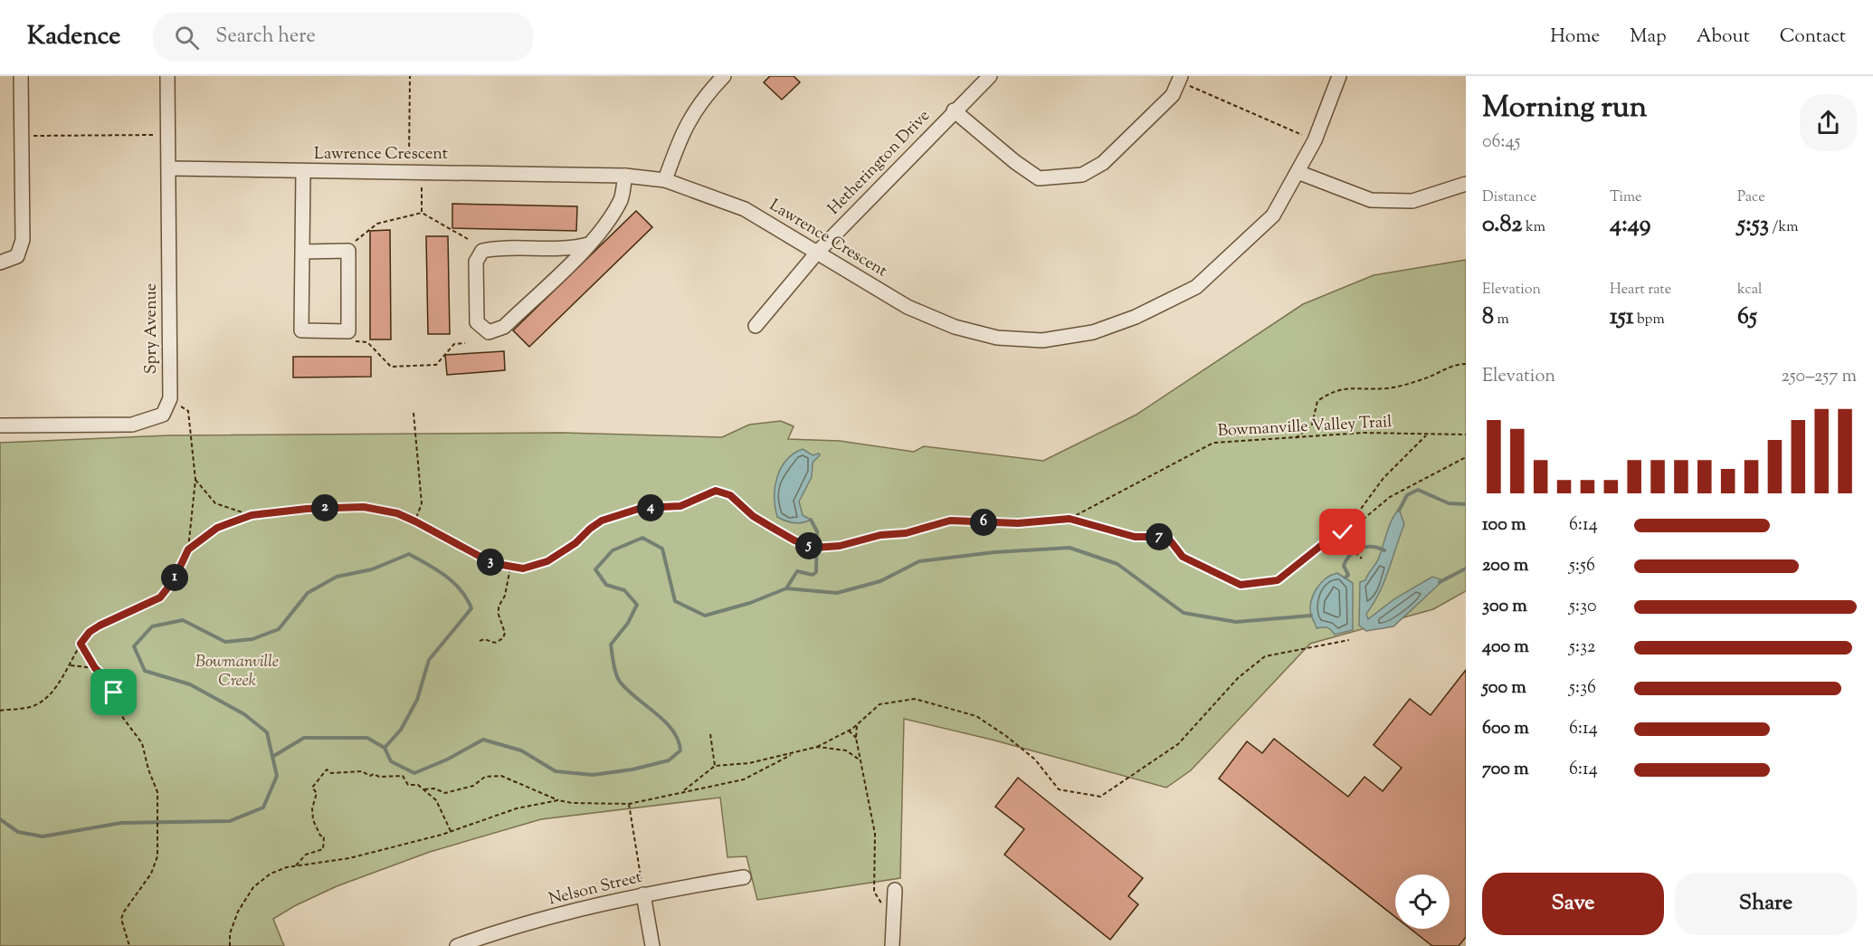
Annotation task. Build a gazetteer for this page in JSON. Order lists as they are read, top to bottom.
{
  "streets": {
    "street": [
      "Lawrence Crescent",
      "Hetherington Drive",
      "Spry Avenue",
      "Nelson Street"
    ],
    "path": ["Bowmanville Valley Trail"]
  },
  "crossings": [
    ["Lawrence Crescent", "Hetherington Drive"],
    ["Lawrence Crescent", "Spry Avenue"]
  ],
  "parks": ["Bowmanville Creek"],
  "page": {
    "header": "Kadence",
    "search": "Search here",
    "nav": [
      "Home",
      "Map",
      "About",
      "Contact"
    ],
    "heading": ["Morning run", "06:45"],
    "stats": [
      ["Distance", "0.82 km"],
      ["Time", "4:49"],
      ["Pace", "5:53 /km"],
      ["Elevation", "8 m"],
      ["Heart rate", "151 bpm"],
      ["kcal", "65"]
    ],
    "chart": ["Elevation", "250–257 m"],
    "pins": [
      "2",
      "4",
      "6",
      "7",
      "5",
      "3",
      "1"
    ],
    "list": [
      {
        "name": "100 m",
        "note": "6:14"
      },
      {
        "name": "200 m",
        "note": "5:56"
      },
      {
        "name": "300 m",
        "note": "5:30"
      },
      {
        "name": "400 m",
        "note": "5:32"
      },
      {
        "name": "500 m",
        "note": "5:36"
      },
      {
        "name": "600 m",
        "note": "6:14"
      },
      {
        "name": "700 m",
        "note": "6:14"
      }
    ],
    "buttons": ["Save", "Share"]
  }
}
